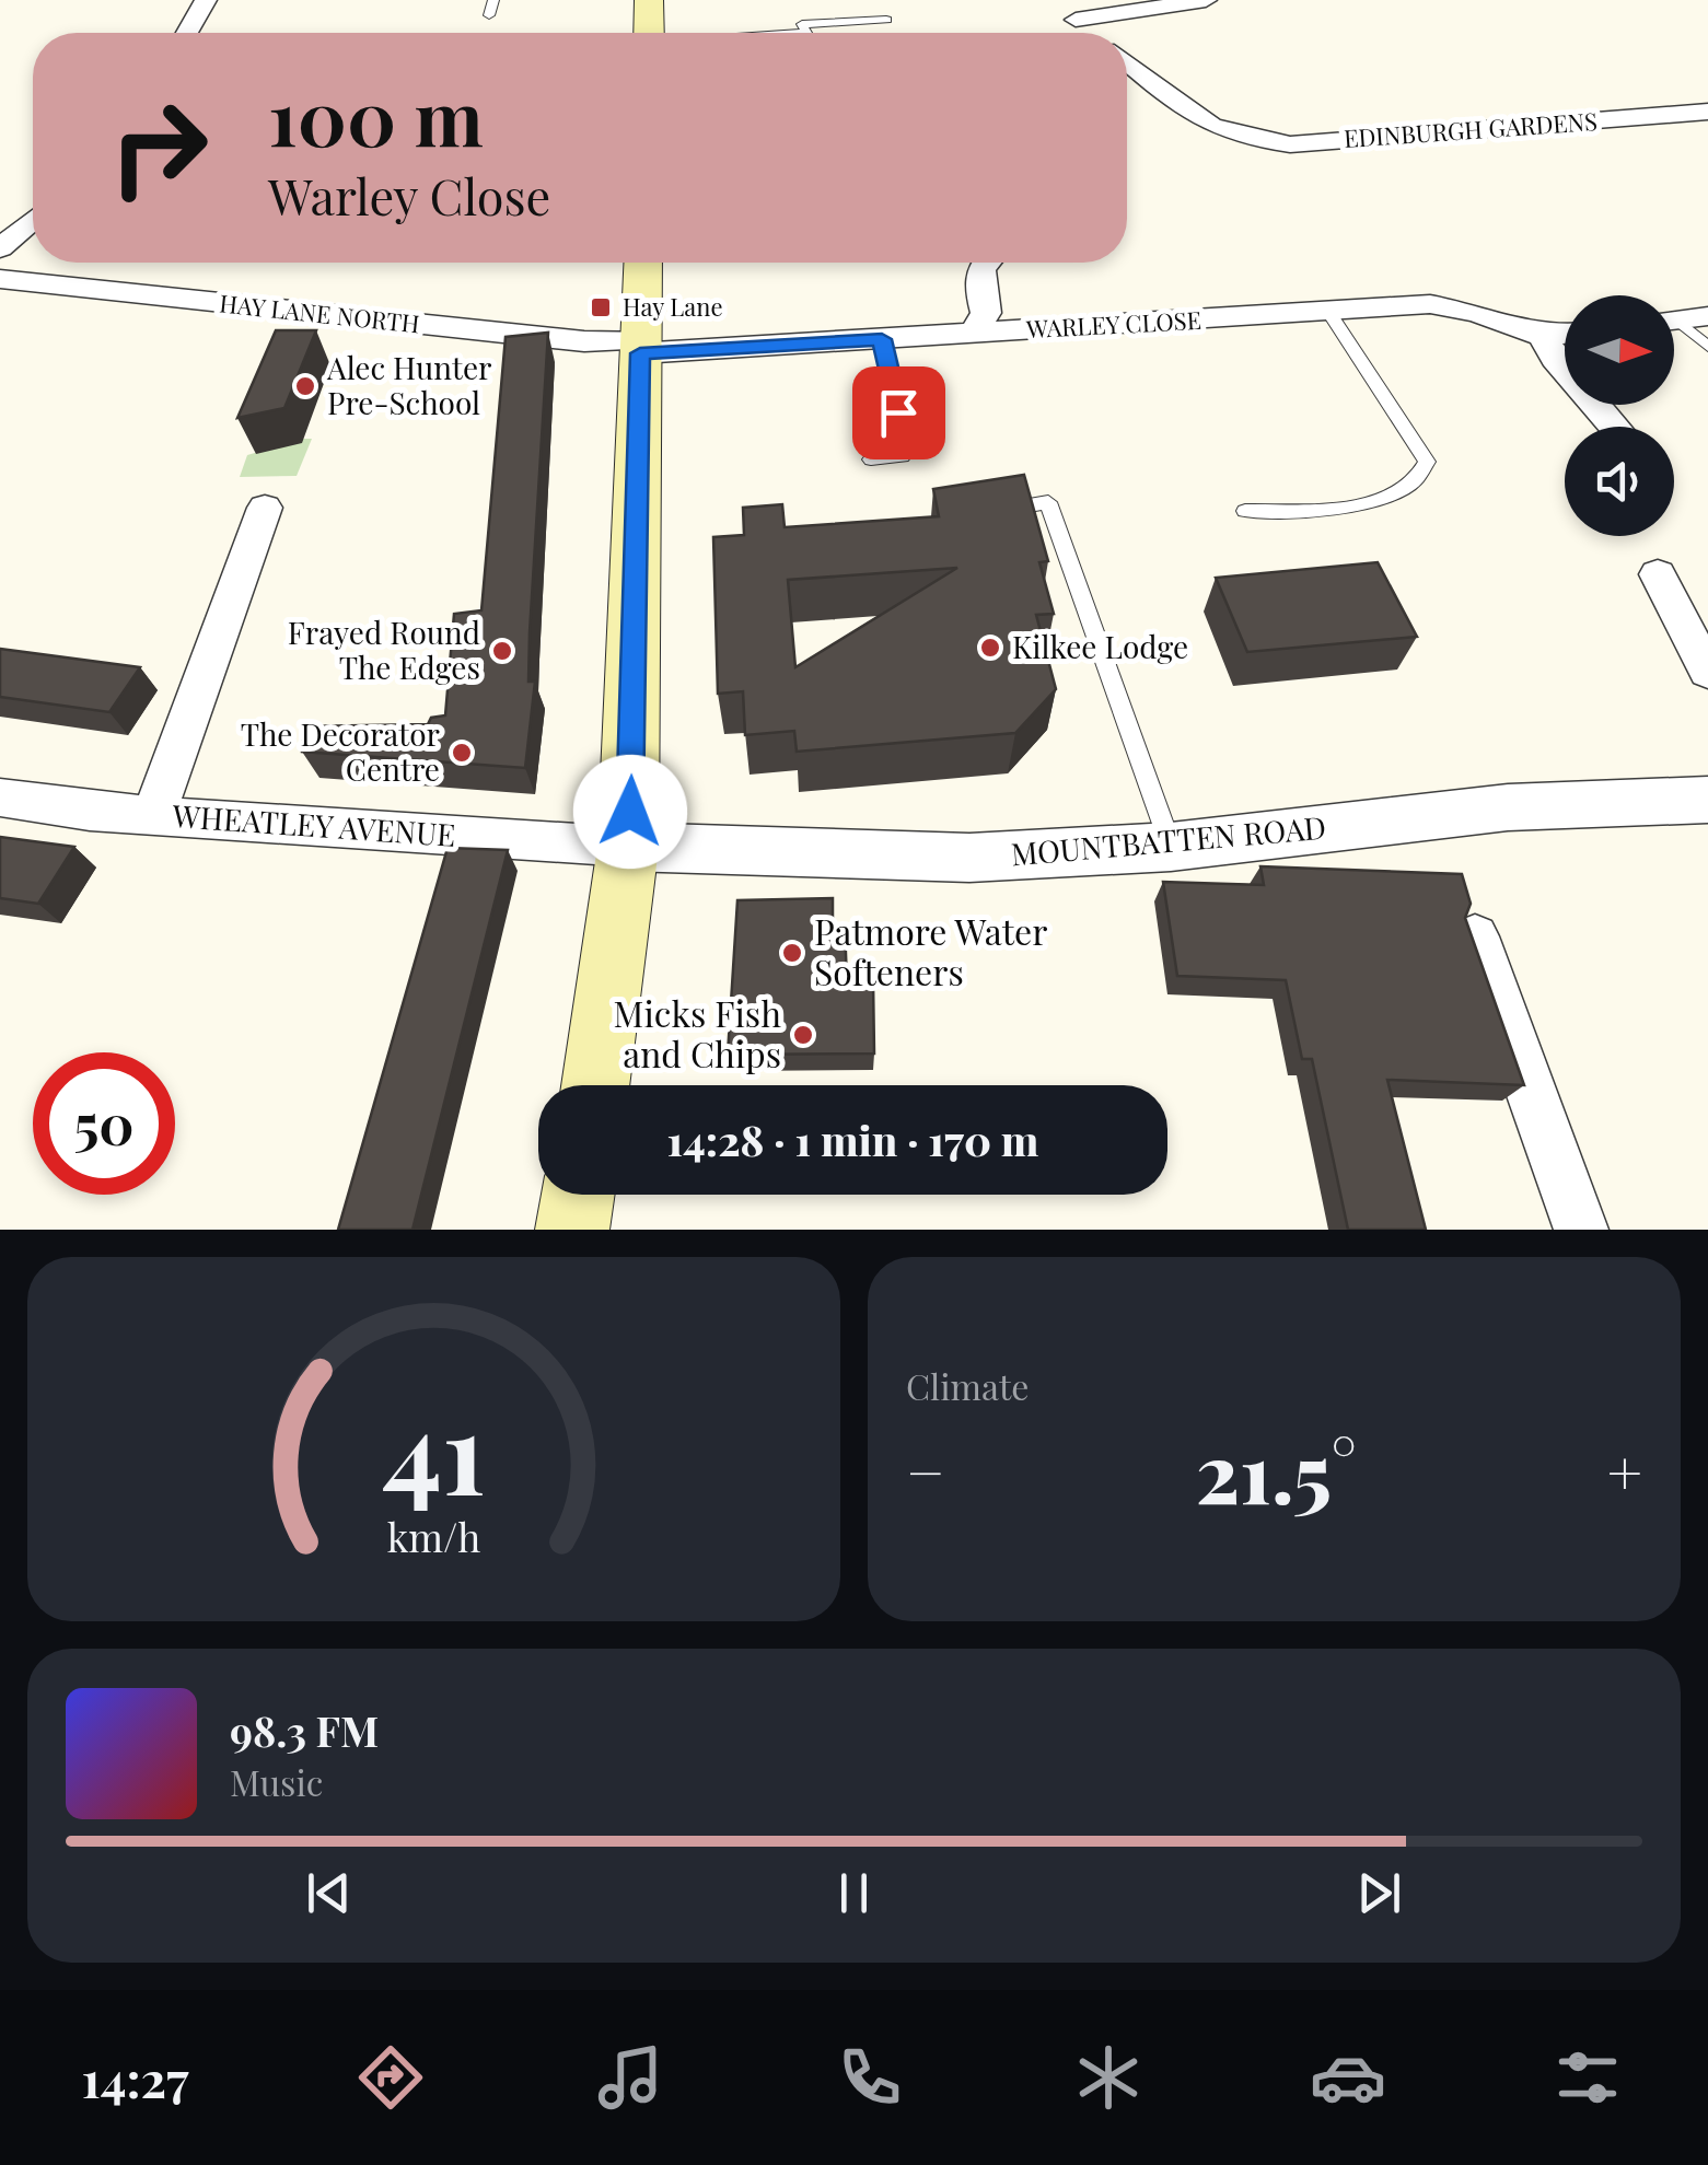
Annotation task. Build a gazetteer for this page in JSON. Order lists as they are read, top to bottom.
{
  "streets": {
    "street": [
      "EDINBURGH GARDENS",
      "HAY LANE NORTH",
      "WARLEY CLOSE",
      "WHEATLEY AVENUE",
      "MOUNTBATTEN ROAD"
    ]
  },
  "crossings": [
    ["HAY LANE NORTH", "WARLEY CLOSE"],
    ["WHEATLEY AVENUE", "MOUNTBATTEN ROAD"]
  ],
  "places": {
    "transit": ["Hay Lane"],
    "other": [
      "Alec Hunter Pre-School",
      "Kilkee Lodge",
      "Frayed Round The Edges",
      "The Decorator Centre",
      "Patmore Water Softeners",
      "Micks Fish and Chips"
    ]
  },
  "north": "right",
  "page": {
    "turn": ["100 m", "Warley Close"],
    "limit": "50",
    "trip": "14:28 · 1 min · 170 m",
    "tile": "Climate",
    "heat": ["−", "21.5°", "+"],
    "song": ["98.3 FM", "Music"],
    "tabs": "14:27",
    "gauge": ["41", "km/h"]
  }
}
